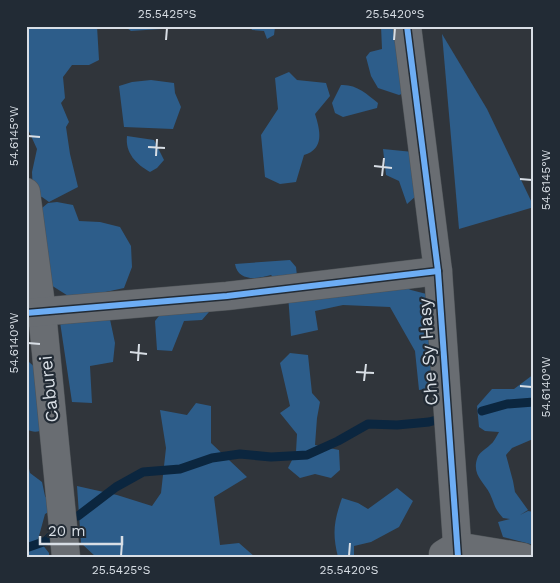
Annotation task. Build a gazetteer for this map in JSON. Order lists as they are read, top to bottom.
{
  "streets": {
    "street": ["Che Sy Hasy", "Caburei"]
  },
  "scale_bar": "20 m",
  "coordinates": [
    "25.5425°S",
    "25.5420°S",
    "54.6145°W",
    "54.6140°W"
  ]
}
